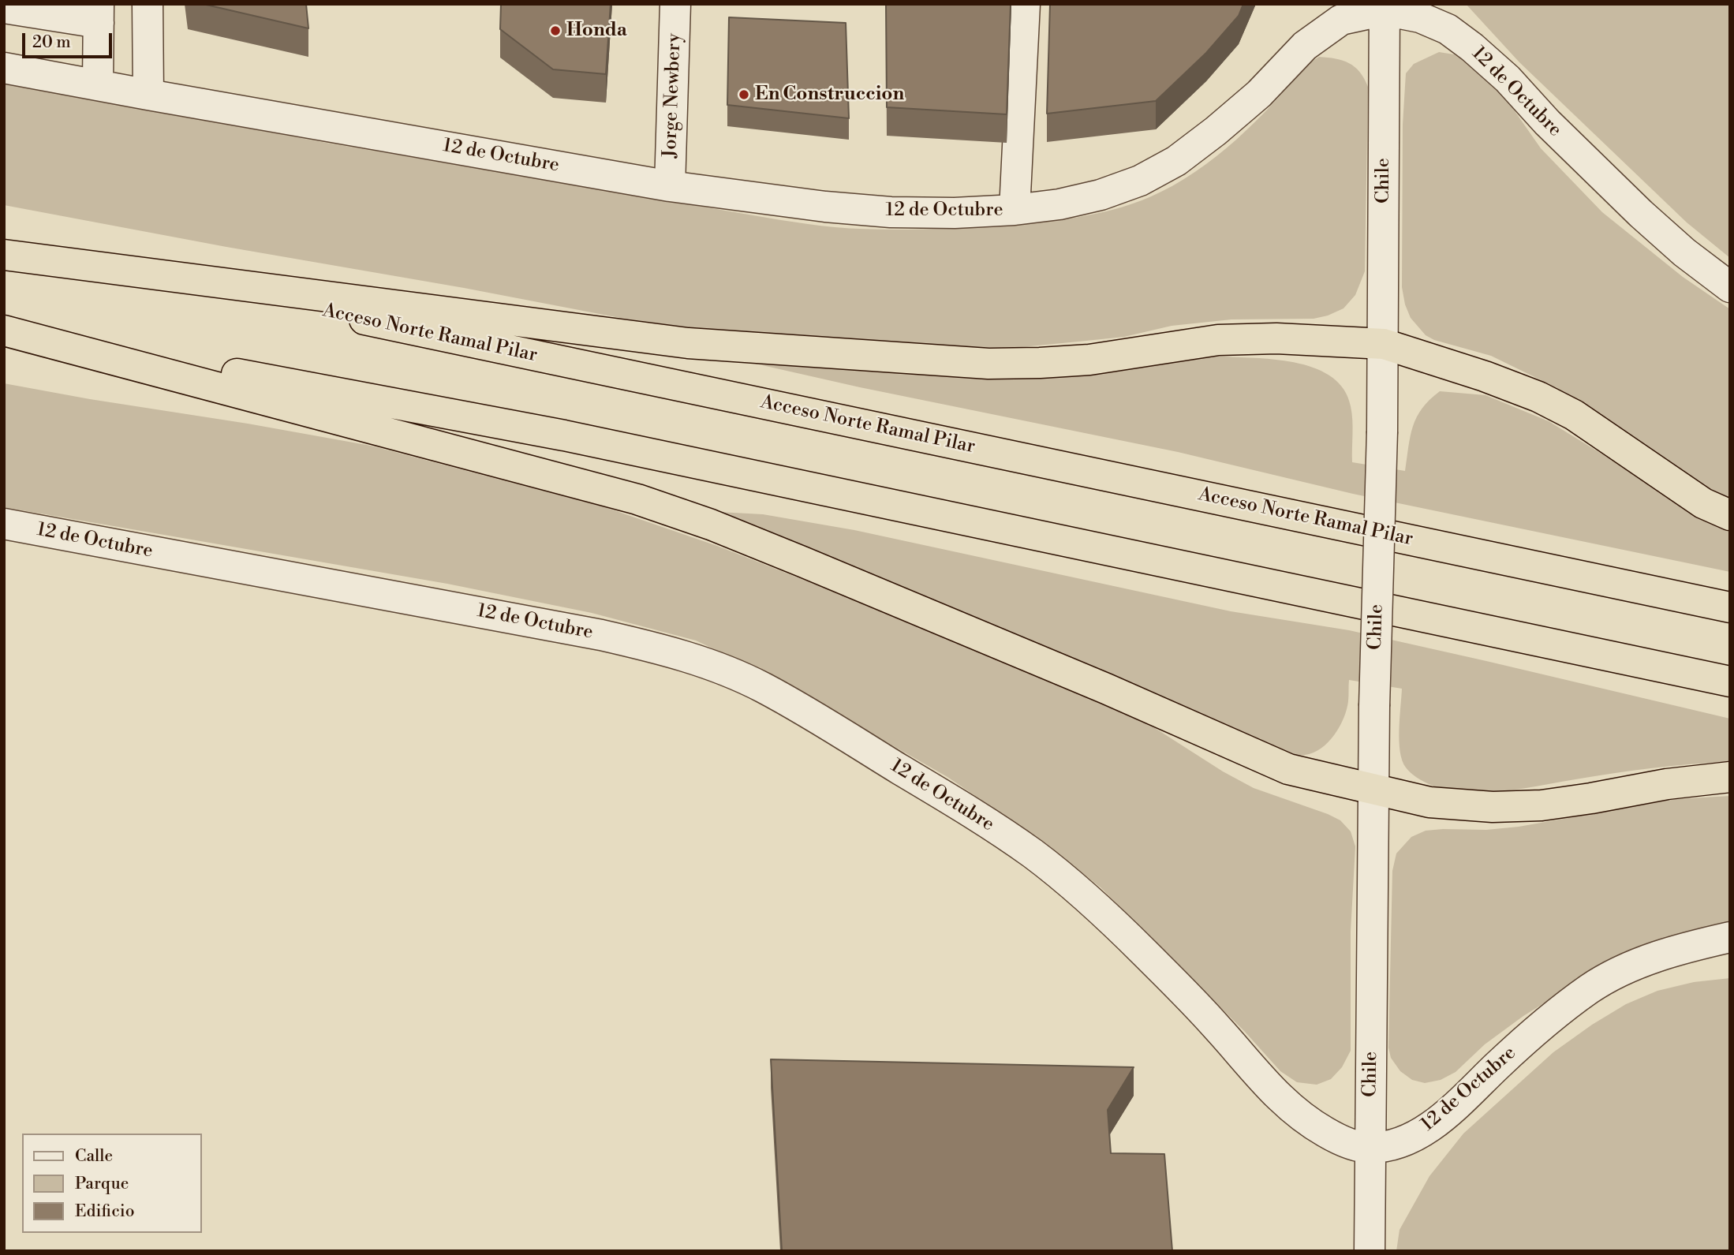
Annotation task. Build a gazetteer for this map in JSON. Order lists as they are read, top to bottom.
{
  "streets": {
    "highway": ["Acceso Norte Ramal Pilar"],
    "street": ["12 de Octubre", "Jorge Newbery", "Chile"]
  },
  "crossings": [
    ["12 de Octubre", "Jorge Newbery"],
    ["12 de Octubre", "Chile"]
  ],
  "places": ["Honda", "En Construccion"],
  "legend": ["Calle", "Parque", "Edificio"],
  "scale_bar": "20 m"
}
